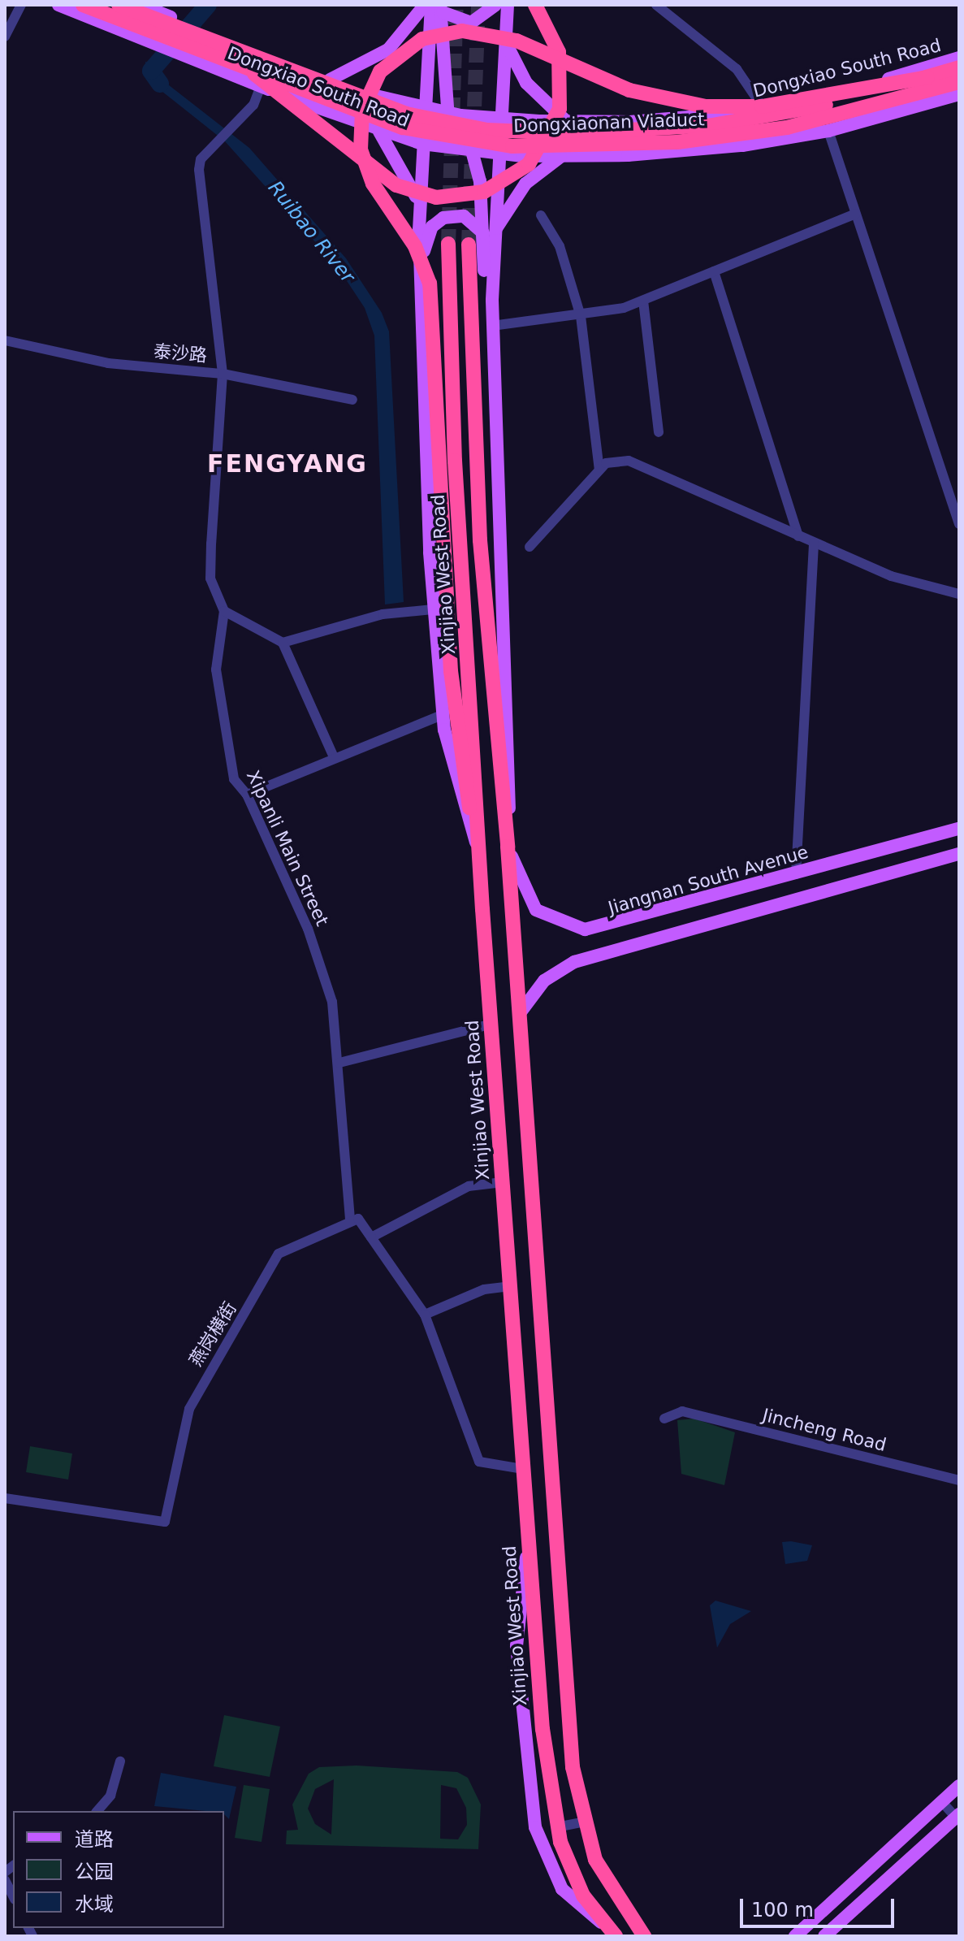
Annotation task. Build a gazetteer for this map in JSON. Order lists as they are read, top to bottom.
{
  "streets": {
    "highway": ["Dongxiaonan Viaduct", "Xinjiao West Road"],
    "main road": ["Dongxiao South Road", "Jiangnan South Avenue"],
    "street": [
      "泰沙路",
      "Xipanli Main Street",
      "燕岗横街",
      "Jincheng Road"
    ]
  },
  "crossings": [
    ["Dongxiao South Road", "Dongxiaonan Viaduct"],
    ["Xipanli Main Street", "燕岗横街"]
  ],
  "districts": ["FENGYANG"],
  "water": ["Ruibao River"],
  "legend": ["道路", "公园", "水域"],
  "scale_bar": "100 m"
}
